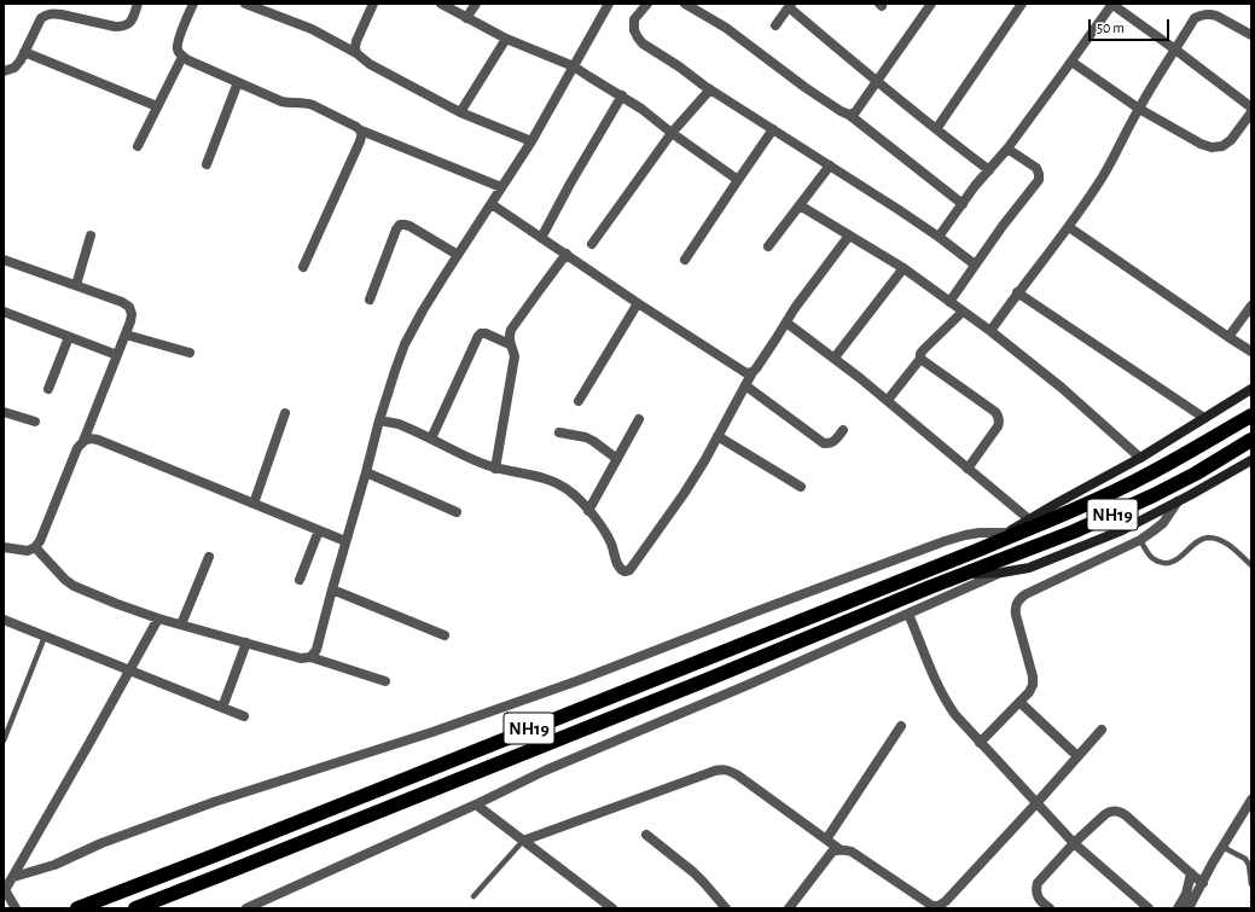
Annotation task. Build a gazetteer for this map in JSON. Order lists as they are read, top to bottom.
{
  "streets": {
    "highway": ["NH19"]
  },
  "scale_bar": "50 m"
}
